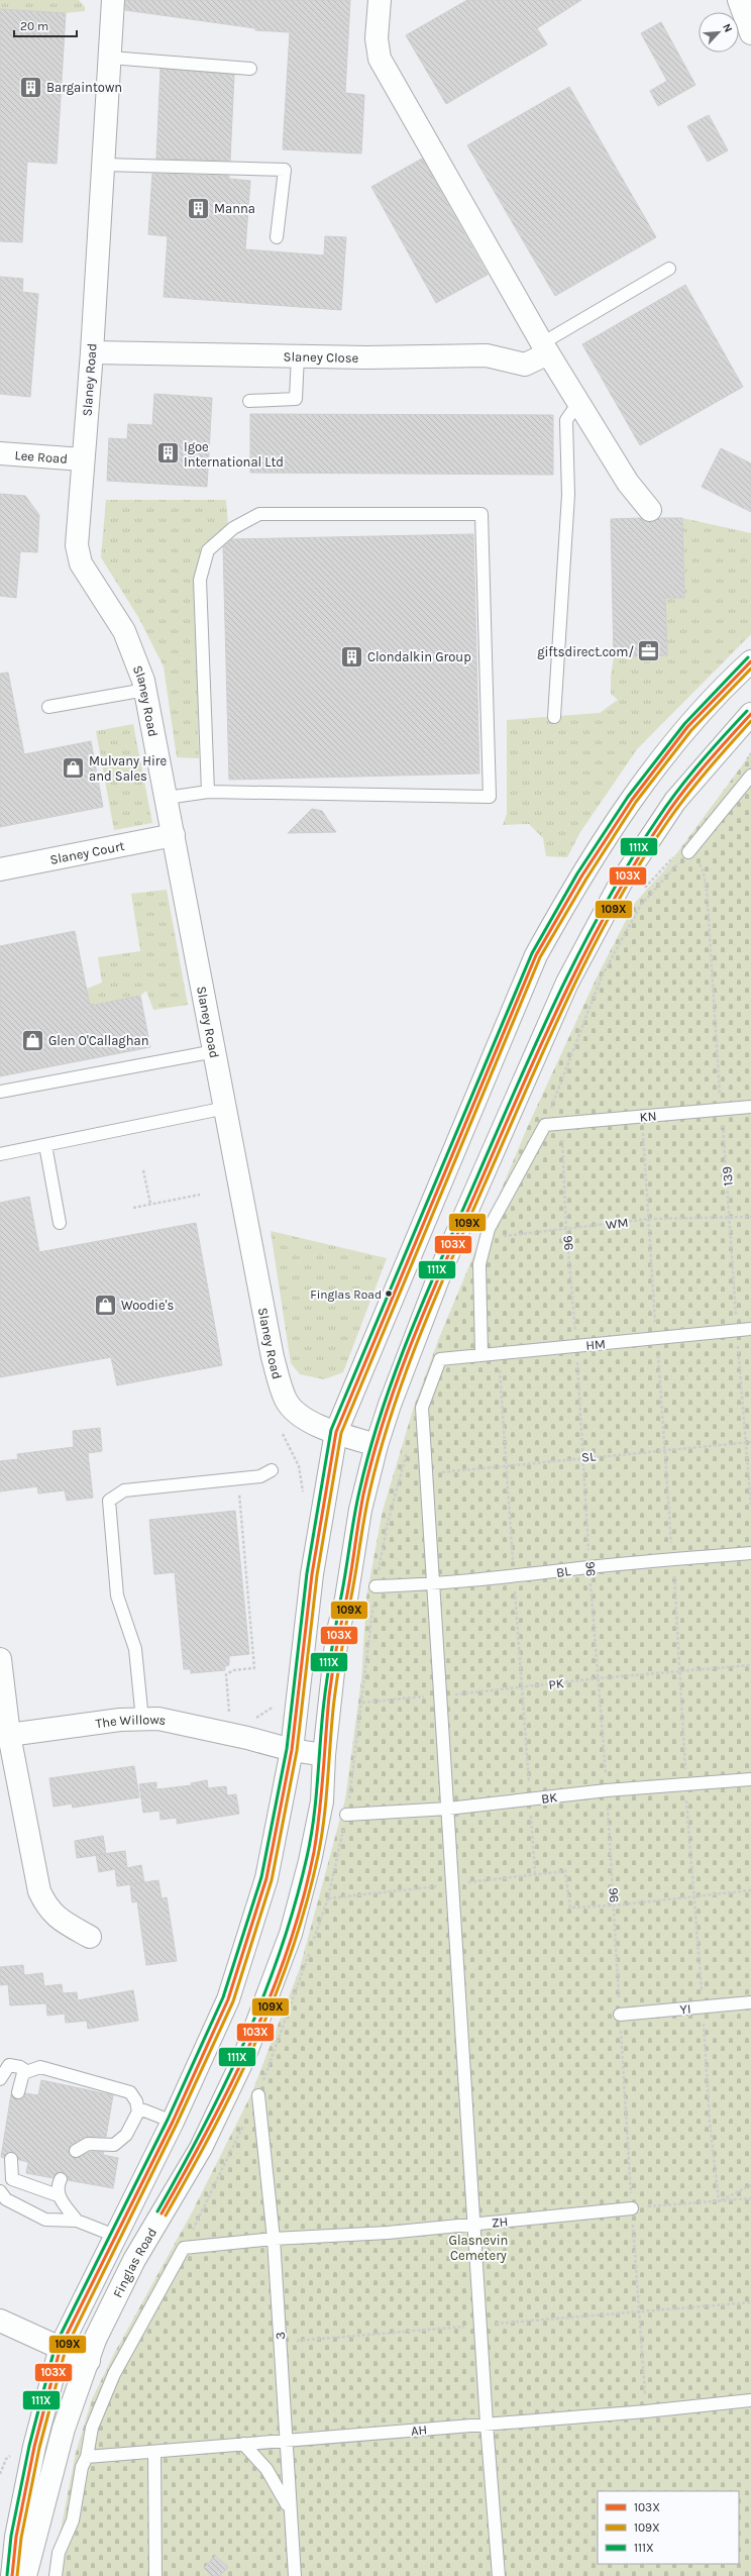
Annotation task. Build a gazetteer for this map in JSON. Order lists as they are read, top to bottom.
{
  "streets": {
    "main road": [
      "Slaney Close",
      "Slaney Road",
      "Lee Road",
      "Slaney Court",
      "The Willows",
      "Finglas Road"
    ],
    "lane": [
      "KN",
      "HM",
      "BL",
      "BK",
      "YI",
      "ZH",
      "3",
      "AH"
    ],
    "path": [
      "139",
      "WM",
      "96",
      "SL",
      "PK"
    ]
  },
  "crossings": [
    ["Slaney Close", "Slaney Road"],
    ["Slaney Road", "Lee Road"],
    ["Slaney Road", "Slaney Court"],
    ["Slaney Road", "Finglas Road"],
    ["KN", "139"],
    ["KN", "96"],
    ["139", "WM"],
    ["139", "HM"],
    ["139", "SL"],
    ["WM", "96"],
    ["96", "HM"],
    ["96", "SL"],
    ["96", "BL"],
    ["96", "PK"],
    ["96", "BK"],
    ["96", "YI"],
    ["HM", "SL"],
    ["The Willows", "Finglas Road"],
    ["ZH", "3"],
    ["ZH", "AH"],
    ["3", "AH"]
  ],
  "parks": ["Glasnevin Cemetery"],
  "places": {
    "building": [
      "Bargaintown",
      "Manna",
      "Igoe International Ltd",
      "Clondalkin Group"
    ],
    "office": ["giftsdirect.com/"],
    "shop": ["Mulvany Hire and Sales", "Glen O'Callaghan", "Woodie's"],
    "other": ["Finglas Road"]
  },
  "lines": ["transit line 111X", "transit line 103X", "transit line 109X"],
  "legend": ["103X", "109X", "111X"],
  "scale_bar": "20 m",
  "north": "top right"
}
